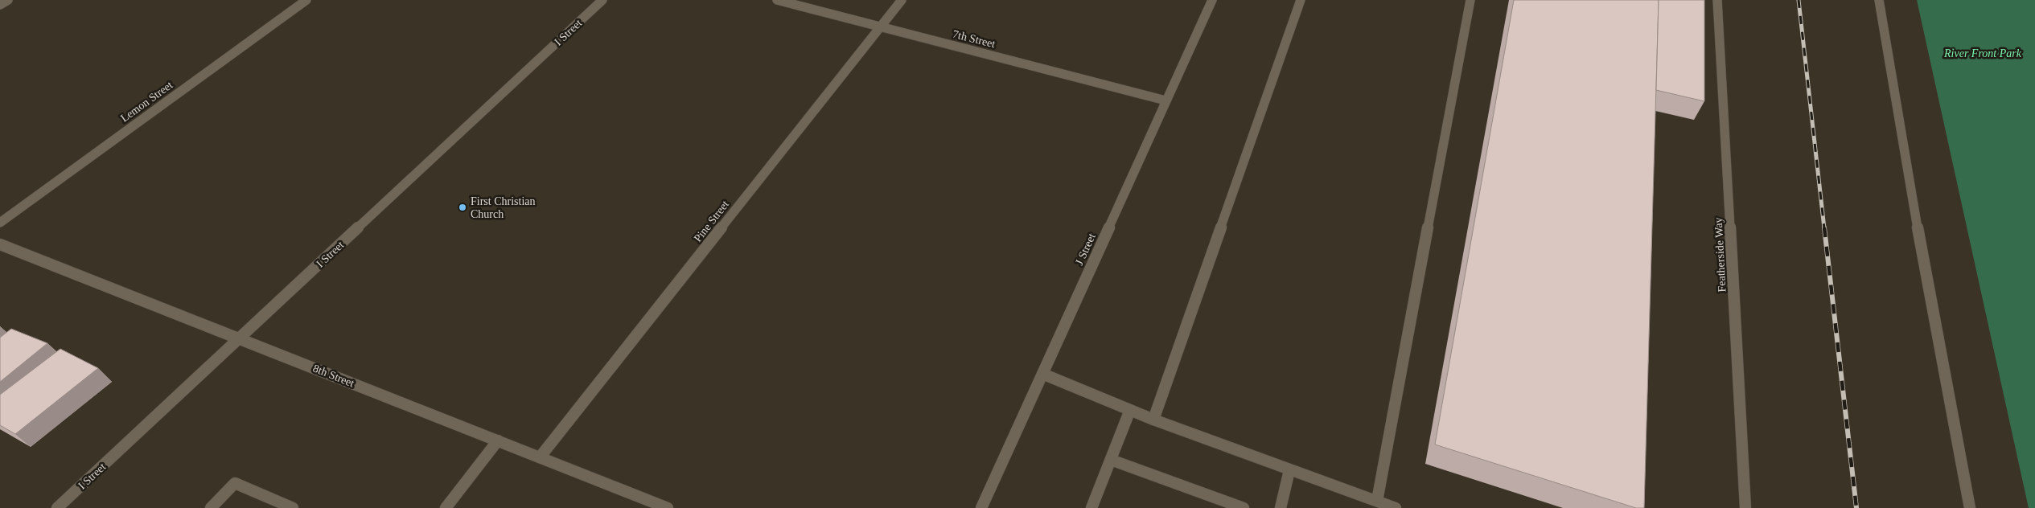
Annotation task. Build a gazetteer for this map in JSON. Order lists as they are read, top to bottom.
{
  "streets": {
    "street": [
      "I Street",
      "7th Street",
      "Lemon Street",
      "Pine Street",
      "J Street",
      "Featherside Way",
      "8th Street"
    ]
  },
  "crossings": [
    ["I Street", "8th Street"],
    ["7th Street", "Pine Street"],
    ["7th Street", "J Street"],
    ["Pine Street", "8th Street"]
  ],
  "parks": ["River Front Park"],
  "places": ["First Christian Church"]
}
